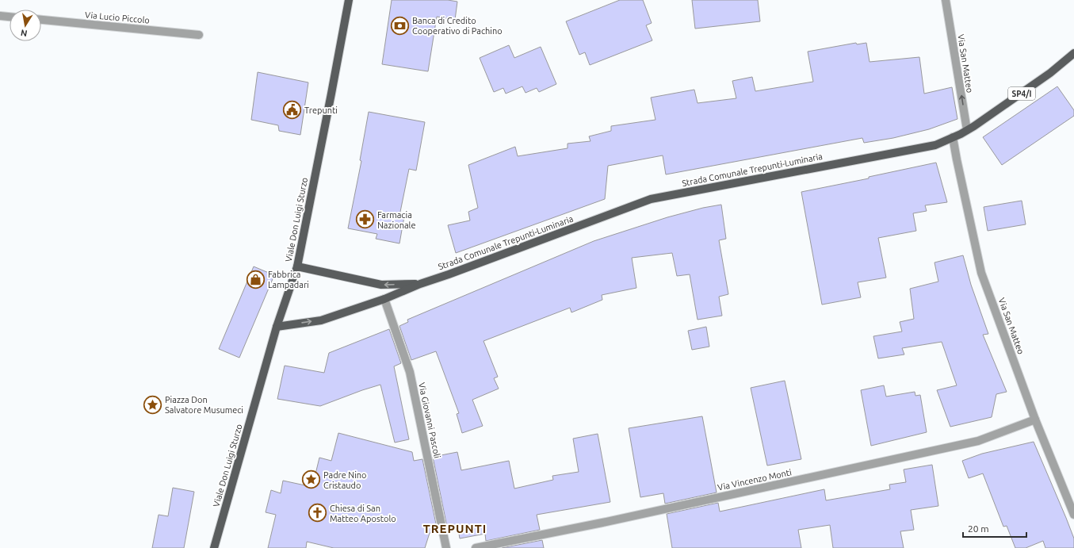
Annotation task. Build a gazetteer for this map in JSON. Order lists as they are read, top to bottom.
{
  "streets": {
    "main road": ["SP4/I", "Strada Comunale Trepunti-Luminaria", "Viale Don Luigi Sturzo"],
    "street": [
      "Via Lucio Piccolo",
      "Via San Matteo",
      "Via Giovanni Pascoli",
      "Via Vincenzo Monti"
    ]
  },
  "crossings": [
    ["Via San Matteo", "Strada Comunale Trepunti-Luminaria"],
    ["Via San Matteo", "Via Vincenzo Monti"]
  ],
  "districts": ["TREPUNTI"],
  "places": {
    "bank": ["Banca di Credito Cooperativo di Pachino"],
    "public building": ["Trepunti"],
    "pharmacy": ["Farmacia Nazionale"],
    "shop": ["Fabbrica Lampadari"],
    "place": ["Piazza Don Salvatore Musumeci", "Padre Nino Cristaudo"],
    "church": ["Chiesa di San Matteo Apostolo"]
  },
  "scale_bar": "20 m",
  "north": "bottom"
}
